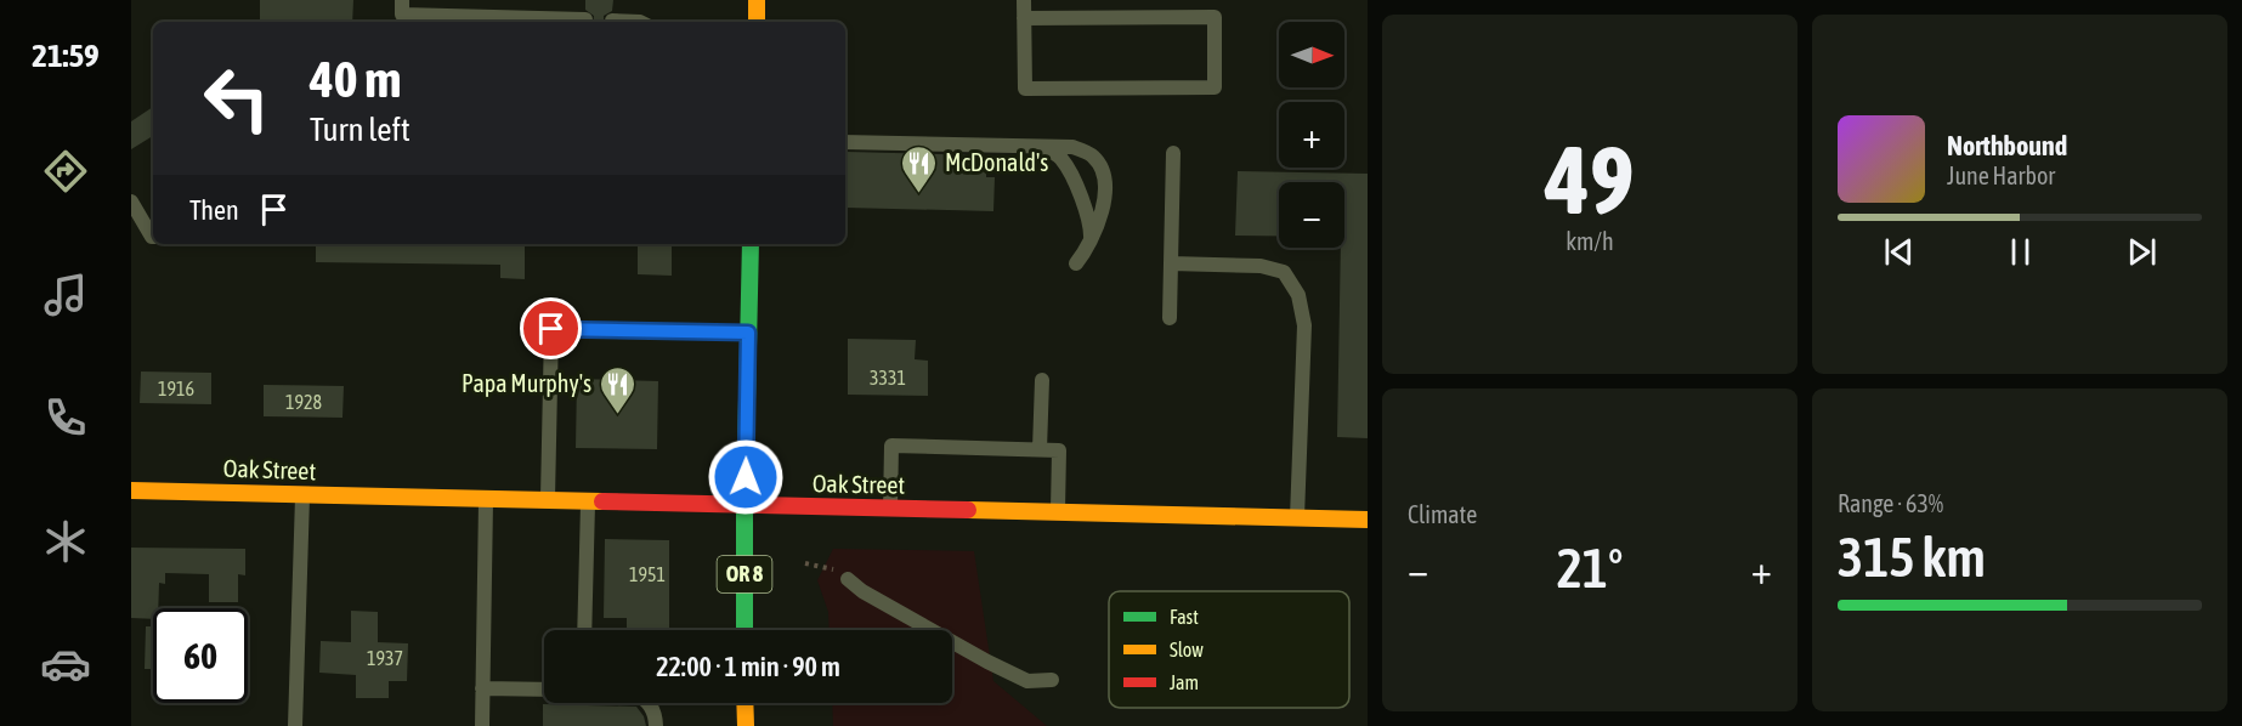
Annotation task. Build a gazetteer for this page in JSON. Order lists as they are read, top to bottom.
{
  "streets": {
    "street": ["Oak Street", "OR 8"]
  },
  "crossings": [
    ["Oak Street", "OR 8"]
  ],
  "places": {
    "restaurant": ["McDonald's", "Papa Murphy's"]
  },
  "house_numbers": [
    "3331",
    "1916",
    "1928",
    "1951",
    "1937"
  ],
  "legend": ["Fast", "Slow", "Jam"],
  "north": "right",
  "page": {
    "tabs": "21:59",
    "tile": [
      ["49", "km/h"],
      "Climate",
      ["Range · 63%", "315 km"]
    ],
    "map_buttons": ["+", "−"],
    "turn": ["40 m", "Turn left"],
    "song": ["Northbound", "June Harbor"],
    "then": "Then",
    "heat": ["−", "21°", "+"],
    "limit": "60",
    "trip": "22:00 · 1 min · 90 m"
  }
}
